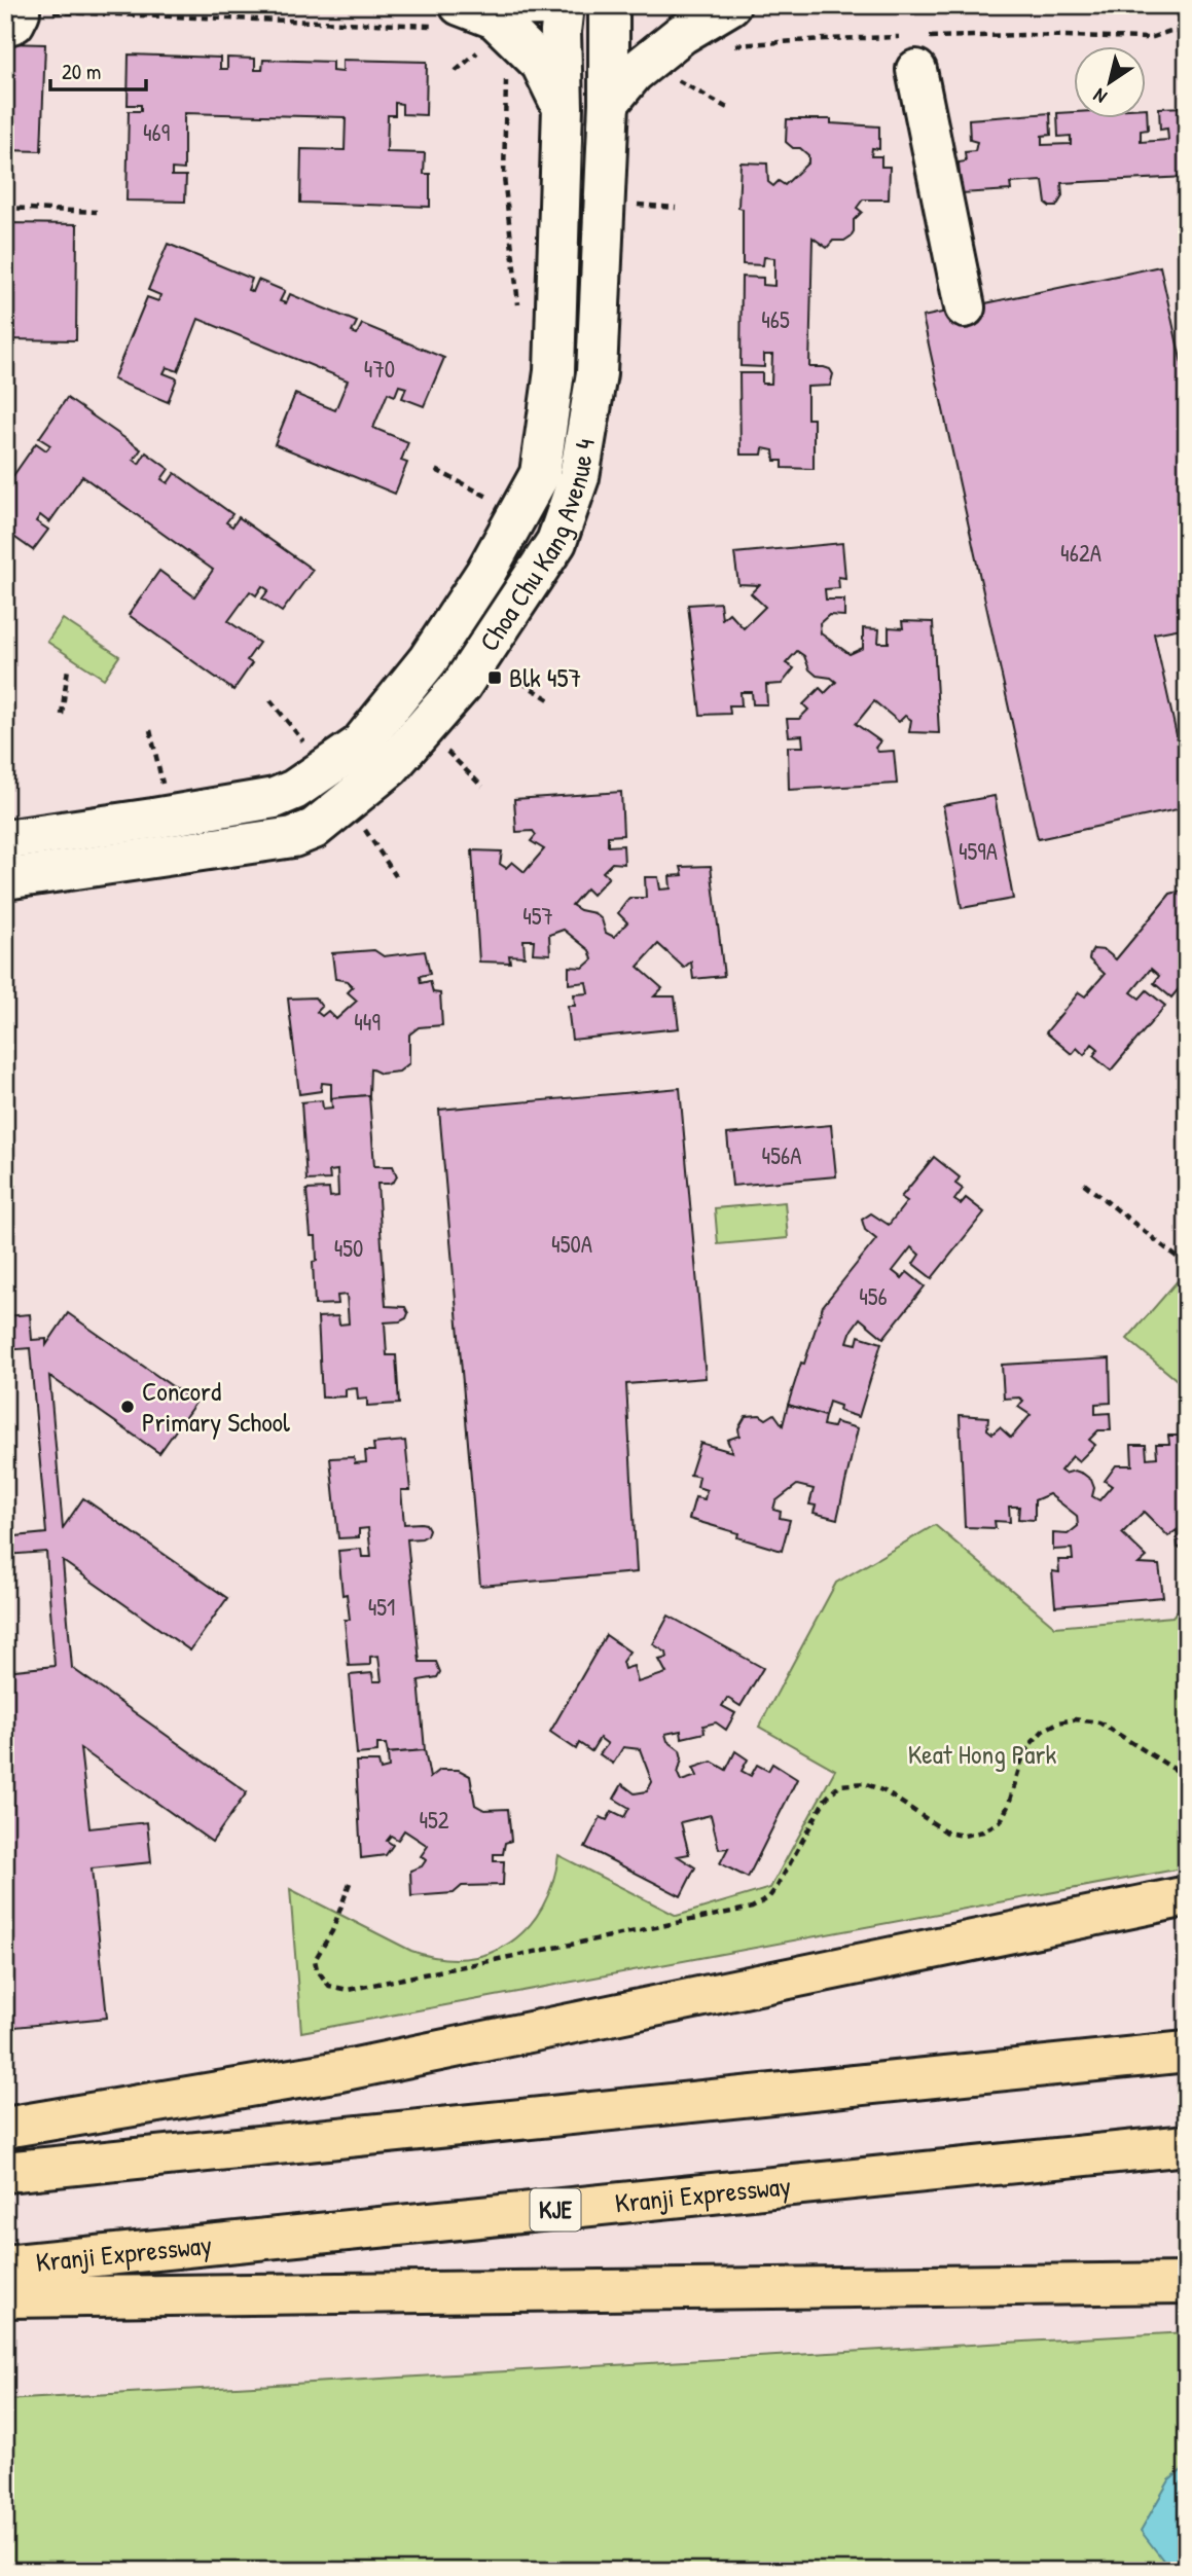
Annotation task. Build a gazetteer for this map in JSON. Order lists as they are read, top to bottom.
{
  "streets": {
    "highway": ["Kranji Expressway", "KJE"],
    "street": ["Choa Chu Kang Avenue 4"]
  },
  "parks": ["Keat Hong Park"],
  "places": {
    "transit": ["Blk 457"],
    "other": ["Concord Primary School"]
  },
  "house_numbers": [
    "469",
    "465",
    "470",
    "462A",
    "459A",
    "457",
    "449",
    "456A",
    "450A",
    "450",
    "456",
    "451",
    "452"
  ],
  "scale_bar": "20 m",
  "north": "bottom left"
}
